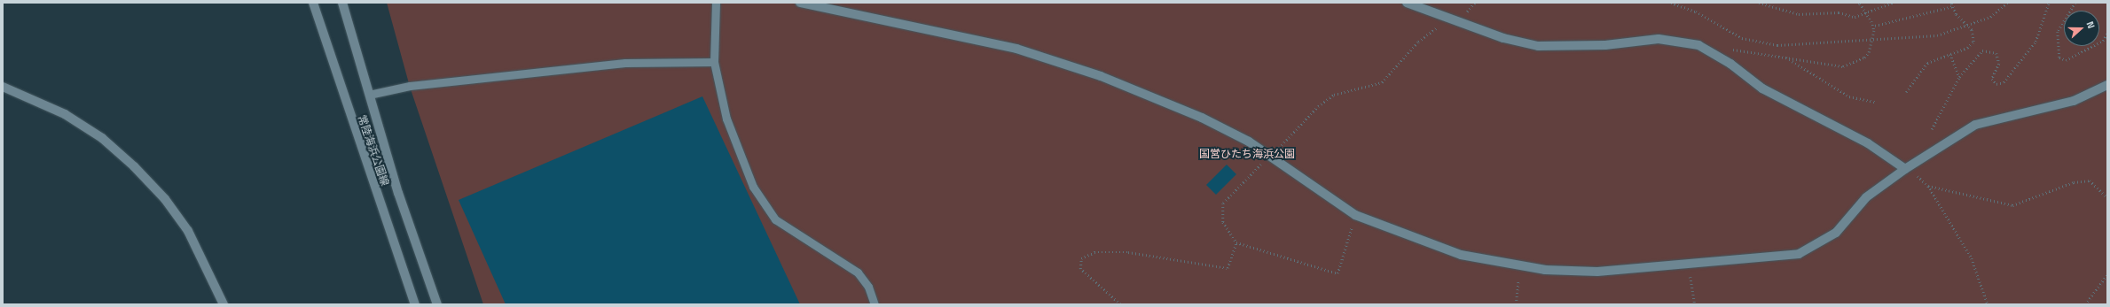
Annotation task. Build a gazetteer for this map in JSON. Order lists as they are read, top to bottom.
{
  "streets": {
    "street": ["常陸海浜公園線"]
  },
  "parks": ["国営ひたち海浜公園"],
  "north": "right"
}
